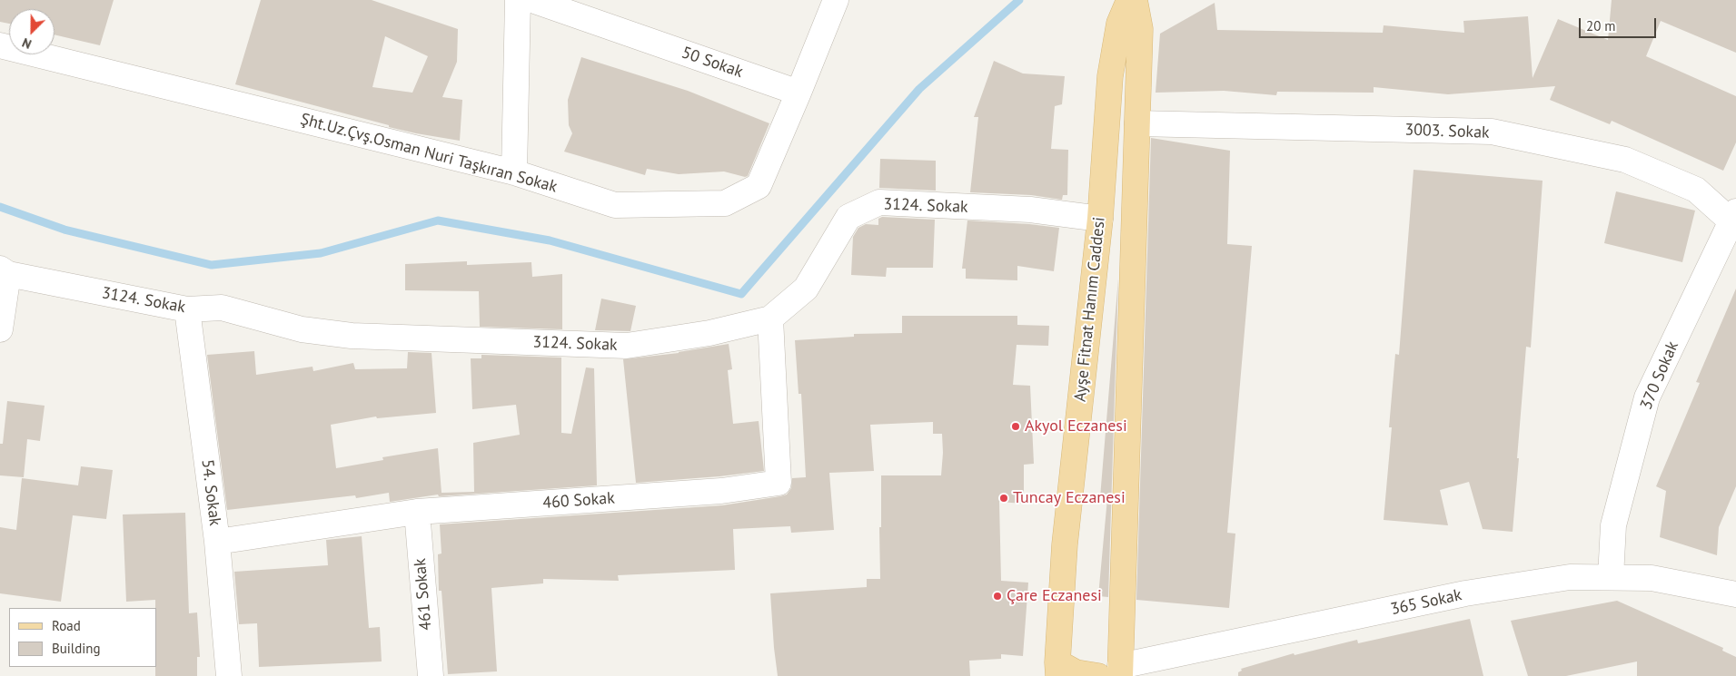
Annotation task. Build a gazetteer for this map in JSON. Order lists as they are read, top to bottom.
{
  "streets": {
    "main road": ["Ayşe Fitnat Hanım Caddesi"],
    "street": [
      "50 Sokak",
      "3003. Sokak",
      "Şht.Uz.Çvş.Osman Nuri Taşkıran Sokak",
      "3124. Sokak",
      "370 Sokak",
      "54. Sokak",
      "460 Sokak",
      "461 Sokak",
      "365 Sokak"
    ]
  },
  "crossings": [
    ["50 Sokak", "Şht.Uz.Çvş.Osman Nuri Taşkıran Sokak"],
    ["3003. Sokak", "370 Sokak"],
    ["3124. Sokak", "Ayşe Fitnat Hanım Caddesi"],
    ["3124. Sokak", "54. Sokak"],
    ["3124. Sokak", "460 Sokak"],
    ["370 Sokak", "365 Sokak"],
    ["54. Sokak", "460 Sokak"],
    ["460 Sokak", "461 Sokak"]
  ],
  "places": ["Akyol Eczanesi", "Tuncay Eczanesi", "Çare Eczanesi"],
  "legend": ["Road", "Building"],
  "scale_bar": "20 m",
  "north": "bottom left"
}
